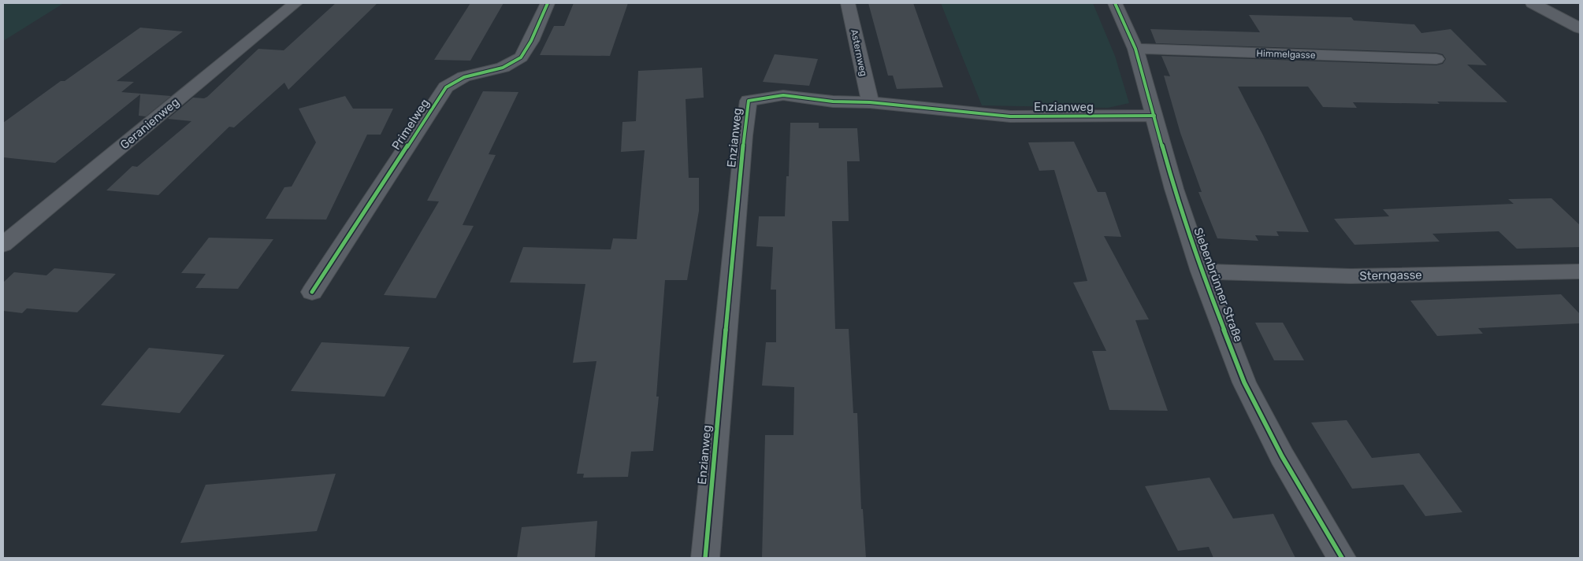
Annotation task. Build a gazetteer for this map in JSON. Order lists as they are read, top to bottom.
{
  "streets": {
    "street": [
      "Asternweg",
      "Himmelgasse",
      "Enzianweg",
      "Geranienweg",
      "Primelweg",
      "Sterngasse",
      "Siebenbrünner Straße"
    ]
  },
  "crossings": [
    ["Asternweg", "Enzianweg"],
    ["Himmelgasse", "Siebenbrünner Straße"],
    ["Enzianweg", "Siebenbrünner Straße"],
    ["Sterngasse", "Siebenbrünner Straße"]
  ]
}
